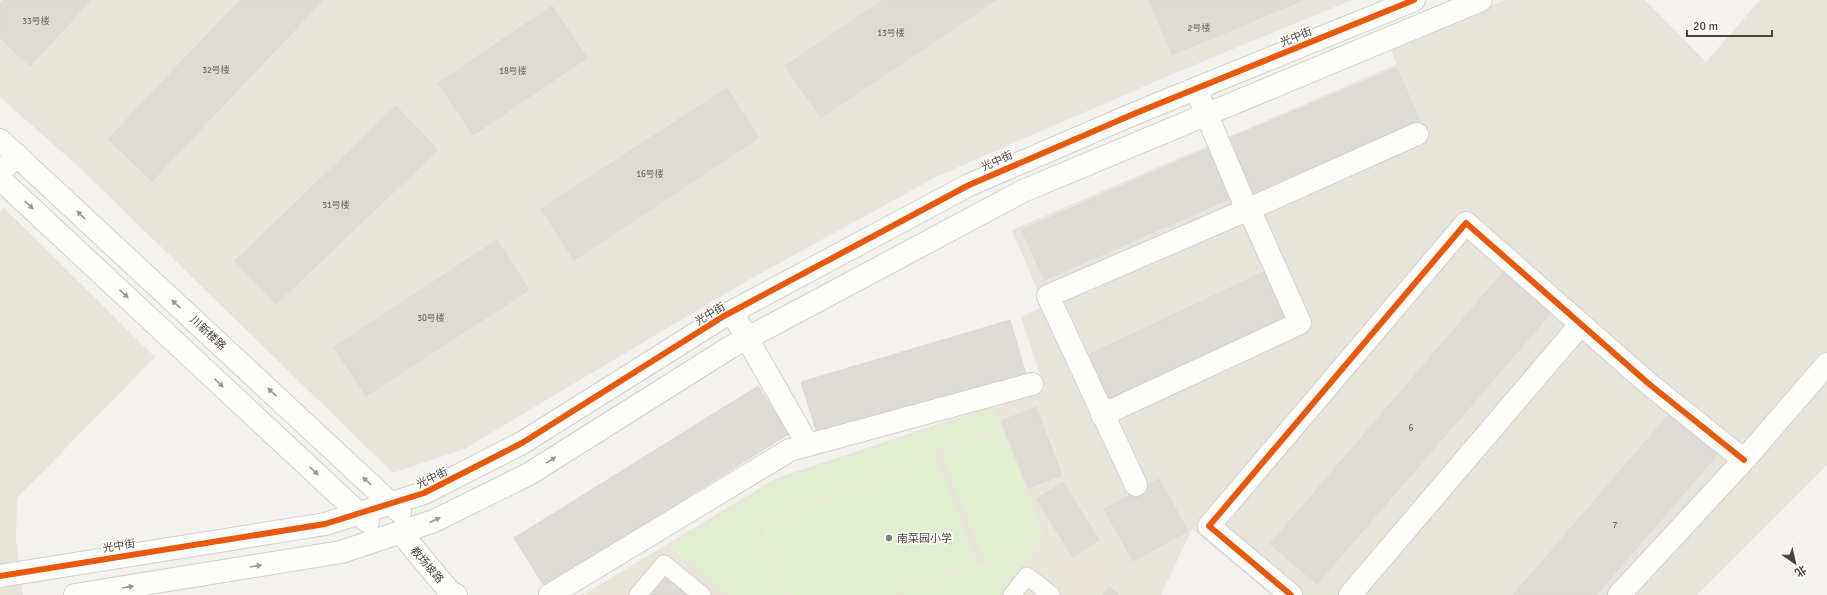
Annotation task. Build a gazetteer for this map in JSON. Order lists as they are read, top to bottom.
{
  "streets": {
    "street": ["光中街", "川新楼路", "教场坡路"]
  },
  "crossings": [
    ["光中街", "川新楼路"],
    ["川新楼路", "教场坡路"]
  ],
  "places": ["南菜园小学"],
  "house_numbers": [
    "33号楼",
    "2号楼",
    "13号楼",
    "32号楼",
    "18号楼",
    "16号楼",
    "31号楼",
    "30号楼",
    "6",
    "7"
  ],
  "scale_bar": "20 m",
  "north": "bottom right"
}
